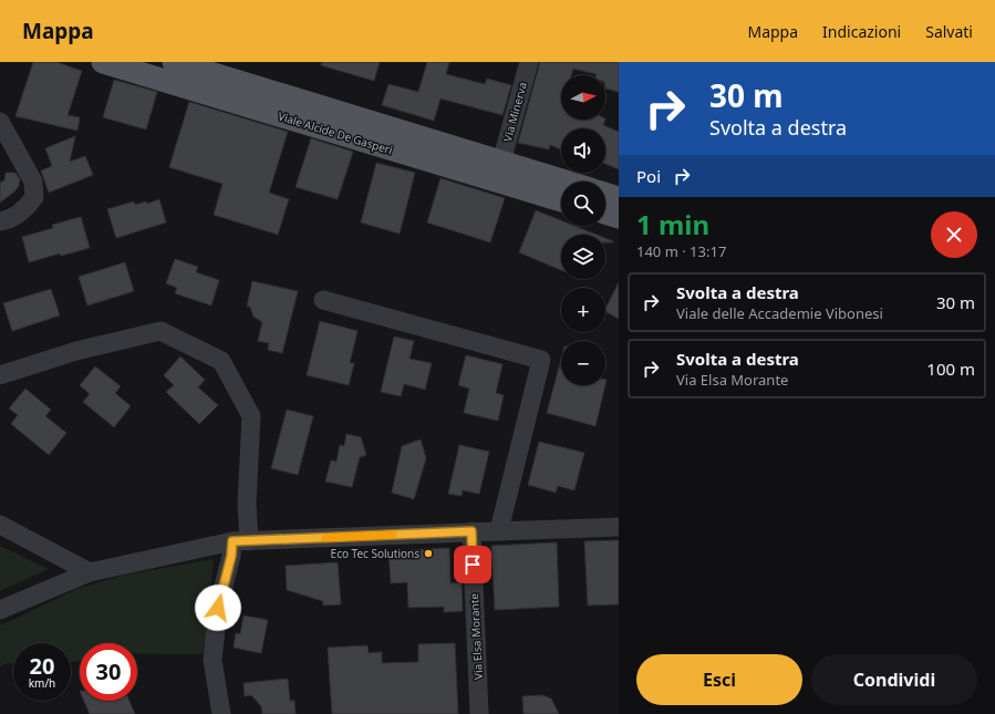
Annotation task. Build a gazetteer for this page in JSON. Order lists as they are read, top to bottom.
{
  "streets": {
    "main road": ["Viale Alcide De Gasperi"],
    "street": ["Via Minerva", "Via Elsa Morante"]
  },
  "crossings": [
    ["Via Minerva", "Viale Alcide De Gasperi"]
  ],
  "places": ["Eco Tec Solutions"],
  "north": "right",
  "page": {
    "header": "Mappa",
    "nav": ["Mappa", "Indicazioni", "Salvati"],
    "turn": ["30 m", "Svolta a destra"],
    "map_buttons": ["+", "−"],
    "then": "Poi",
    "heading": ["1 min", "140 m · 13:17"],
    "list": [
      {
        "name": "Svolta a destra",
        "note": "Viale delle Accademie Vibonesi",
        "value": "30 m"
      },
      {
        "name": "Svolta a destra",
        "note": "Via Elsa Morante",
        "value": "100 m"
      }
    ],
    "speed": "20 km/h",
    "limit": "30",
    "buttons": ["Esci", "Condividi"]
  }
}
